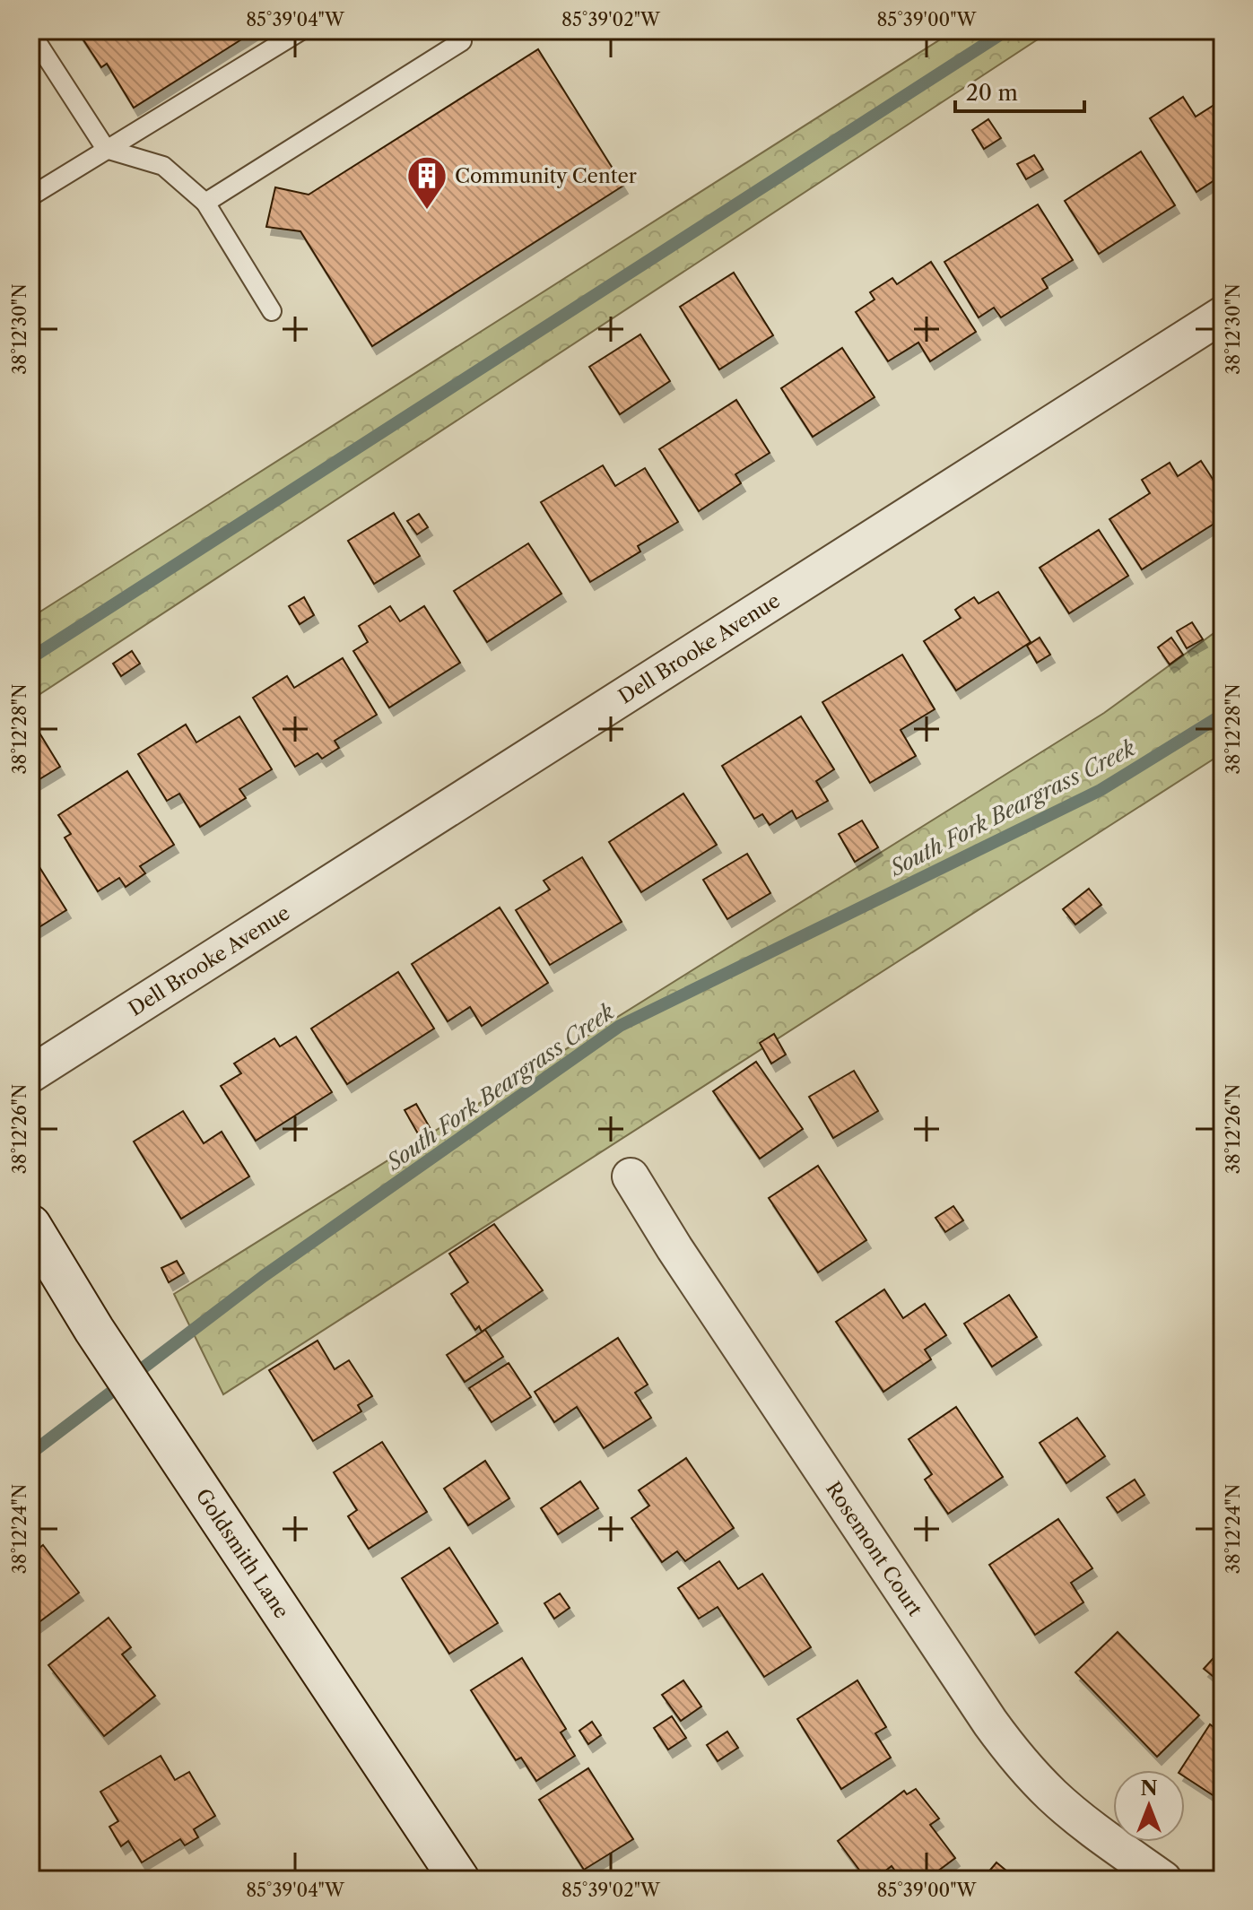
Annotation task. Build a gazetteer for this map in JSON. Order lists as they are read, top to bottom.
{
  "streets": {
    "street": ["Dell Brooke Avenue", "Rosemont Court", "Goldsmith Lane"]
  },
  "water": ["South Fork Beargrass Creek"],
  "places": {
    "building": ["Community Center"]
  },
  "scale_bar": "20 m",
  "north": "top",
  "coordinates": [
    "85°39'04\"W",
    "85°39'02\"W",
    "85°39'00\"W",
    "38°12'30\"N",
    "38°12'28\"N",
    "38°12'26\"N",
    "38°12'24\"N"
  ]
}
